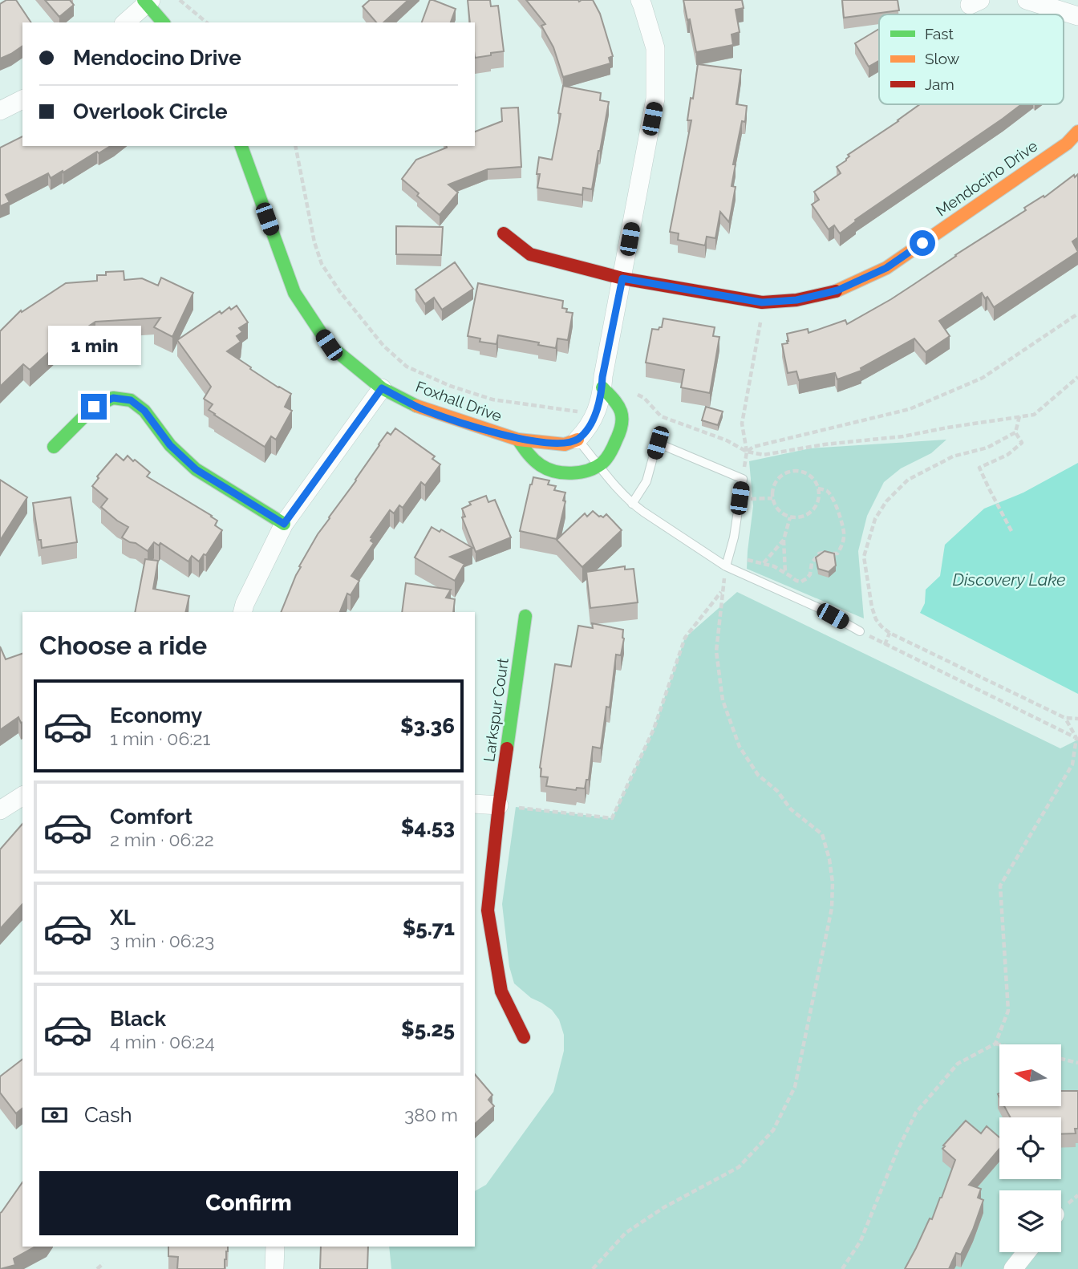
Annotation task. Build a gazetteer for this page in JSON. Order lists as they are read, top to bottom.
{
  "streets": {
    "street": ["Mendocino Drive", "Foxhall Drive", "Larkspur Court"]
  },
  "water": ["Discovery Lake"],
  "legend": ["Fast", "Slow", "Jam"],
  "north": "left",
  "page": {
    "banner": ["Mendocino Drive", "Overlook Circle"],
    "bubble": "1 min",
    "heading": "Choose a ride",
    "list": [
      {
        "name": "Economy",
        "note": "1 min · 06:21",
        "value": "$3.36"
      },
      {
        "name": "Comfort",
        "note": "2 min · 06:22",
        "value": "$4.53"
      },
      {
        "name": "XL",
        "note": "3 min · 06:23",
        "value": "$5.71"
      },
      {
        "name": "Black",
        "note": "4 min · 06:24",
        "value": "$5.25"
      }
    ],
    "pay": ["Cash", "380 m"],
    "buttons": "Confirm"
  }
}
